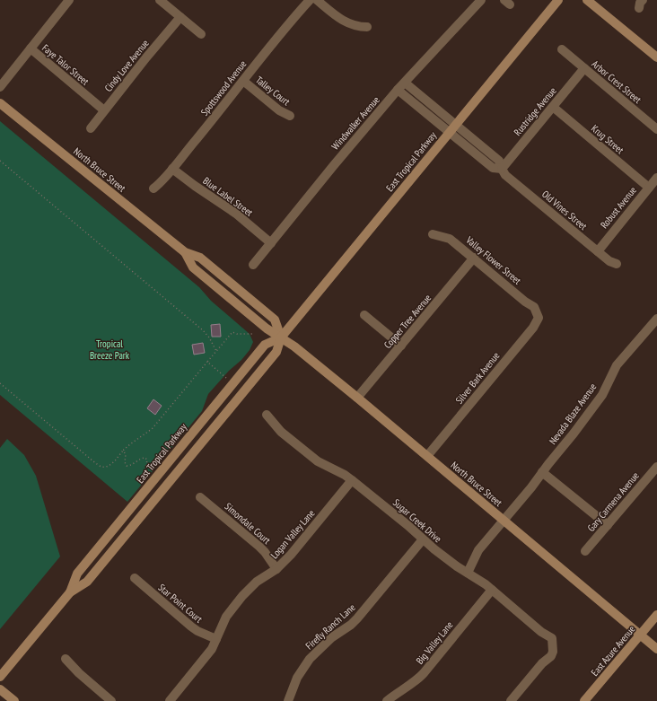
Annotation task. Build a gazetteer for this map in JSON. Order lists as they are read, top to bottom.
{
  "streets": {
    "main road": ["East Tropical Parkway", "North Bruce Street", "East Azure Avenue"],
    "street": [
      "Faye Talor Street",
      "Cindy Love Avenue",
      "Arbor Crest Street",
      "Spottswood Avenue",
      "Talley Court",
      "Rustridge Avenue",
      "Windwalker Avenue",
      "Krug Street",
      "Blue Label Street",
      "Robust Avenue",
      "Old Vines Street",
      "Valley Flower Street",
      "Copper Tree Avenue",
      "Silver Bark Avenue",
      "Nevada Blaze Avenue",
      "Gary Carmena Avenue",
      "Sugar Creek Drive",
      "Simondale Court",
      "Logan Valley Lane",
      "Star Point Court",
      "Firefly Ranch Lane",
      "Big Valley Lane"
    ]
  },
  "crossings": [
    ["Faye Talor Street", "Cindy Love Avenue"],
    ["Arbor Crest Street", "Rustridge Avenue"],
    ["Spottswood Avenue", "Talley Court"],
    ["Spottswood Avenue", "Blue Label Street"],
    ["Rustridge Avenue", "Krug Street"],
    ["Rustridge Avenue", "Old Vines Street"],
    ["Windwalker Avenue", "Blue Label Street"],
    ["Windwalker Avenue", "Old Vines Street"],
    ["Krug Street", "Robust Avenue"],
    ["East Tropical Parkway", "North Bruce Street"],
    ["East Tropical Parkway", "Old Vines Street"],
    ["North Bruce Street", "Copper Tree Avenue"],
    ["North Bruce Street", "Silver Bark Avenue"],
    ["North Bruce Street", "Nevada Blaze Avenue"],
    ["North Bruce Street", "East Azure Avenue"],
    ["Robust Avenue", "Old Vines Street"],
    ["Valley Flower Street", "Copper Tree Avenue"],
    ["Valley Flower Street", "Silver Bark Avenue"],
    ["Nevada Blaze Avenue", "Sugar Creek Drive"],
    ["Sugar Creek Drive", "Logan Valley Lane"],
    ["Sugar Creek Drive", "Firefly Ranch Lane"],
    ["Sugar Creek Drive", "Big Valley Lane"],
    ["Simondale Court", "Logan Valley Lane"],
    ["Logan Valley Lane", "Star Point Court"]
  ],
  "parks": ["Tropical Breeze Park"]
}
